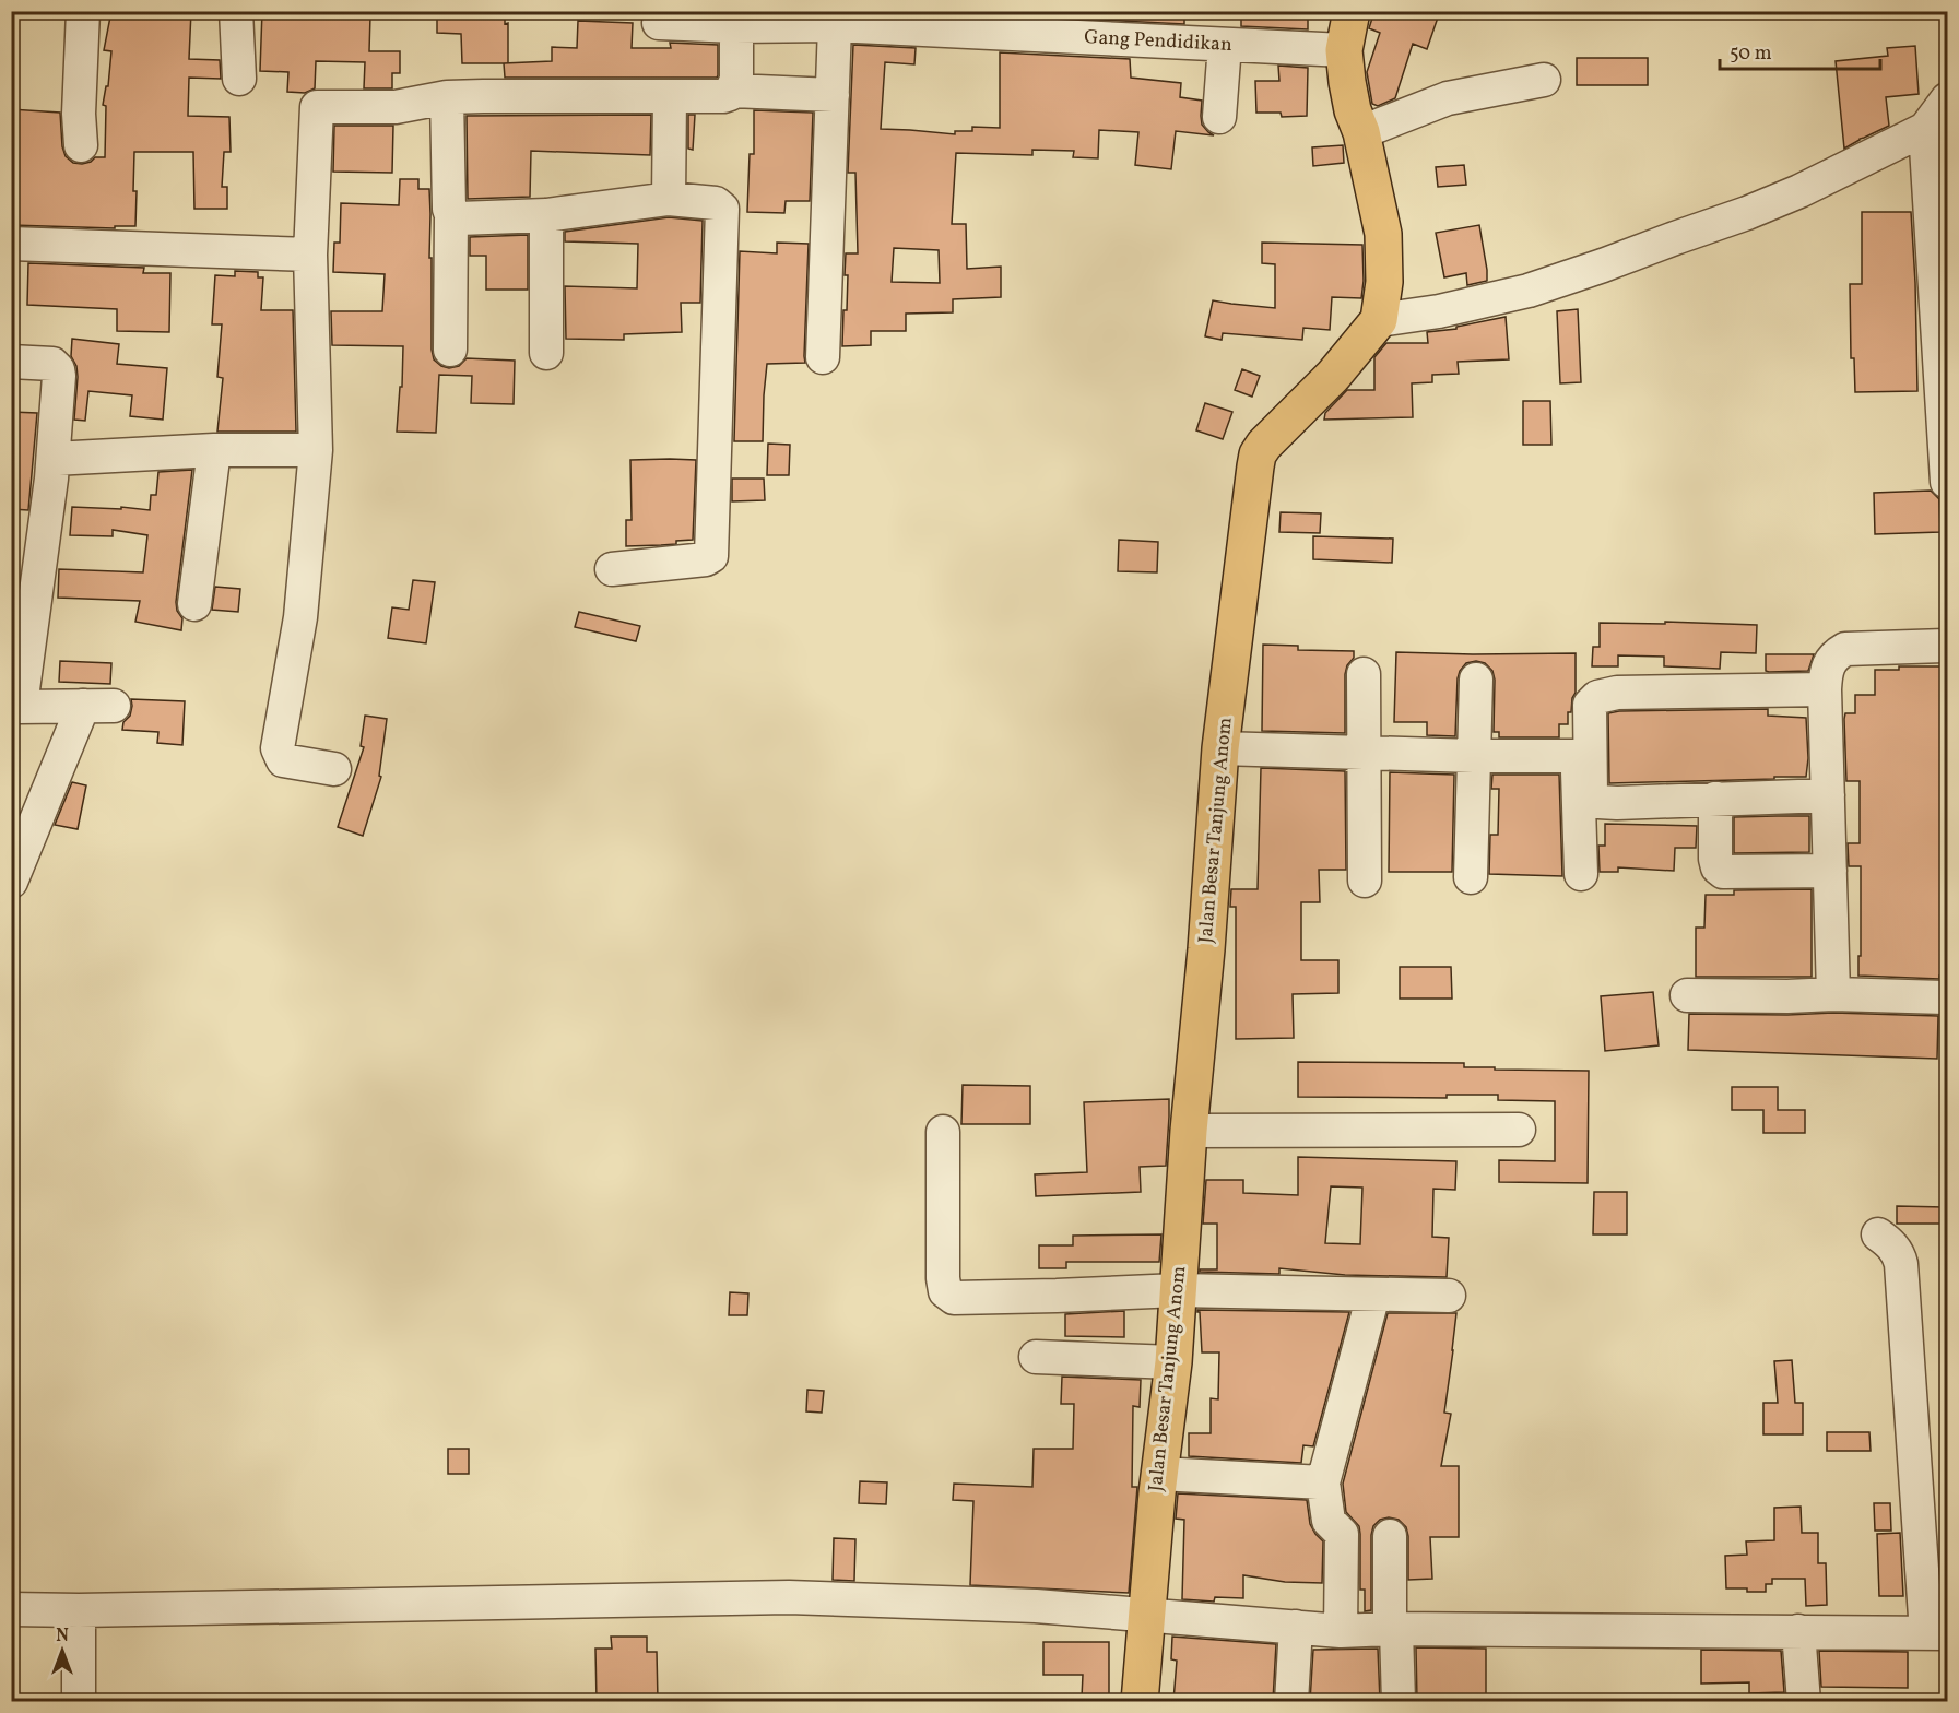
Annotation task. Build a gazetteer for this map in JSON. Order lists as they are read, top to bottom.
{
  "streets": {
    "main road": ["Jalan Besar Tanjung Anom"],
    "street": ["Gang Pendidikan"]
  },
  "scale_bar": "50 m",
  "north": "top"
}
